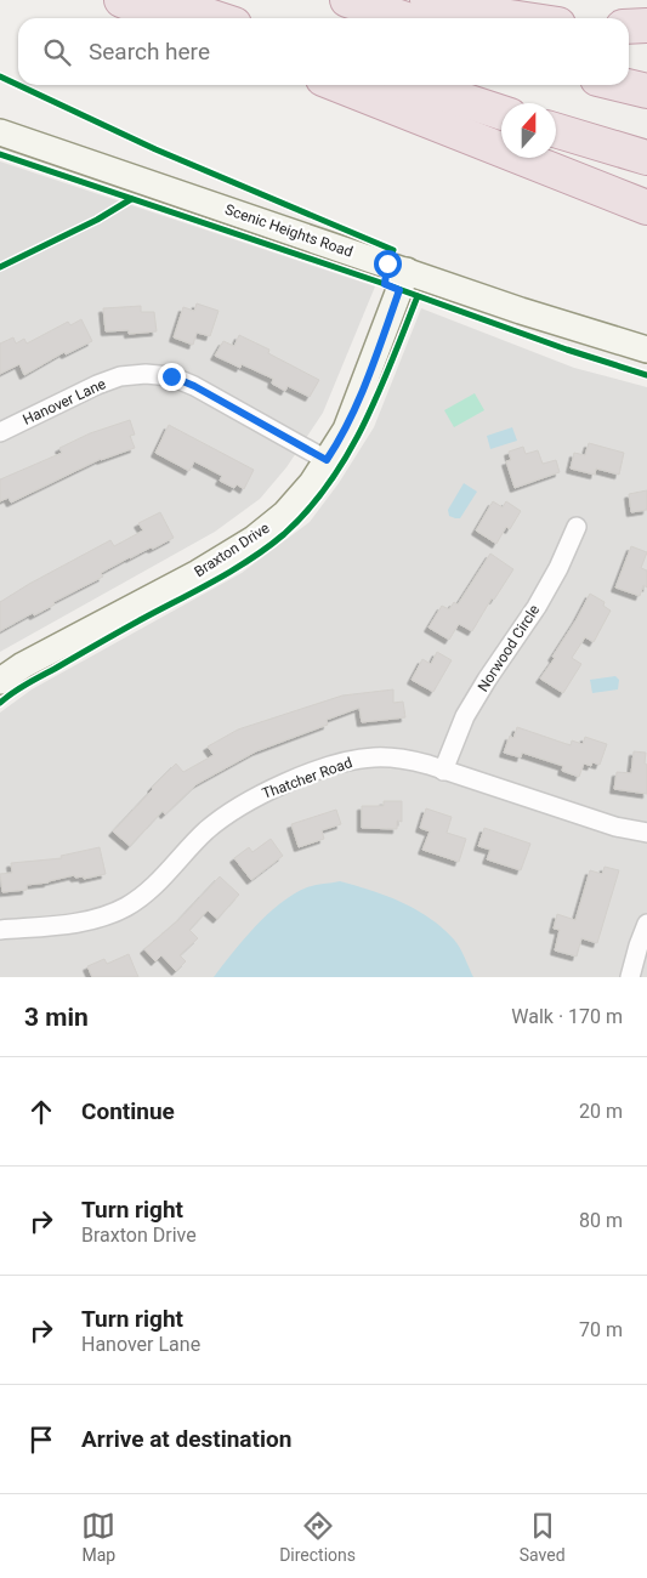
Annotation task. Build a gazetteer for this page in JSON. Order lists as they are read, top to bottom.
{
  "streets": {
    "street": [
      "Scenic Heights Road",
      "Hanover Lane",
      "Braxton Drive",
      "Norwood Circle",
      "Thatcher Road"
    ]
  },
  "crossings": [
    ["Scenic Heights Road", "Braxton Drive"],
    ["Hanover Lane", "Braxton Drive"],
    ["Norwood Circle", "Thatcher Road"]
  ],
  "north": "top",
  "page": {
    "search": "Search here",
    "heading": ["3 min", "Walk · 170 m"],
    "list": [
      ["Continue", "20 m"],
      ["Turn right", "Braxton Drive", "80 m"],
      ["Turn right", "Hanover Lane", "70 m"],
      "Arrive at destination"
    ],
    "nav": ["Map", "Directions", "Saved"]
  }
}
